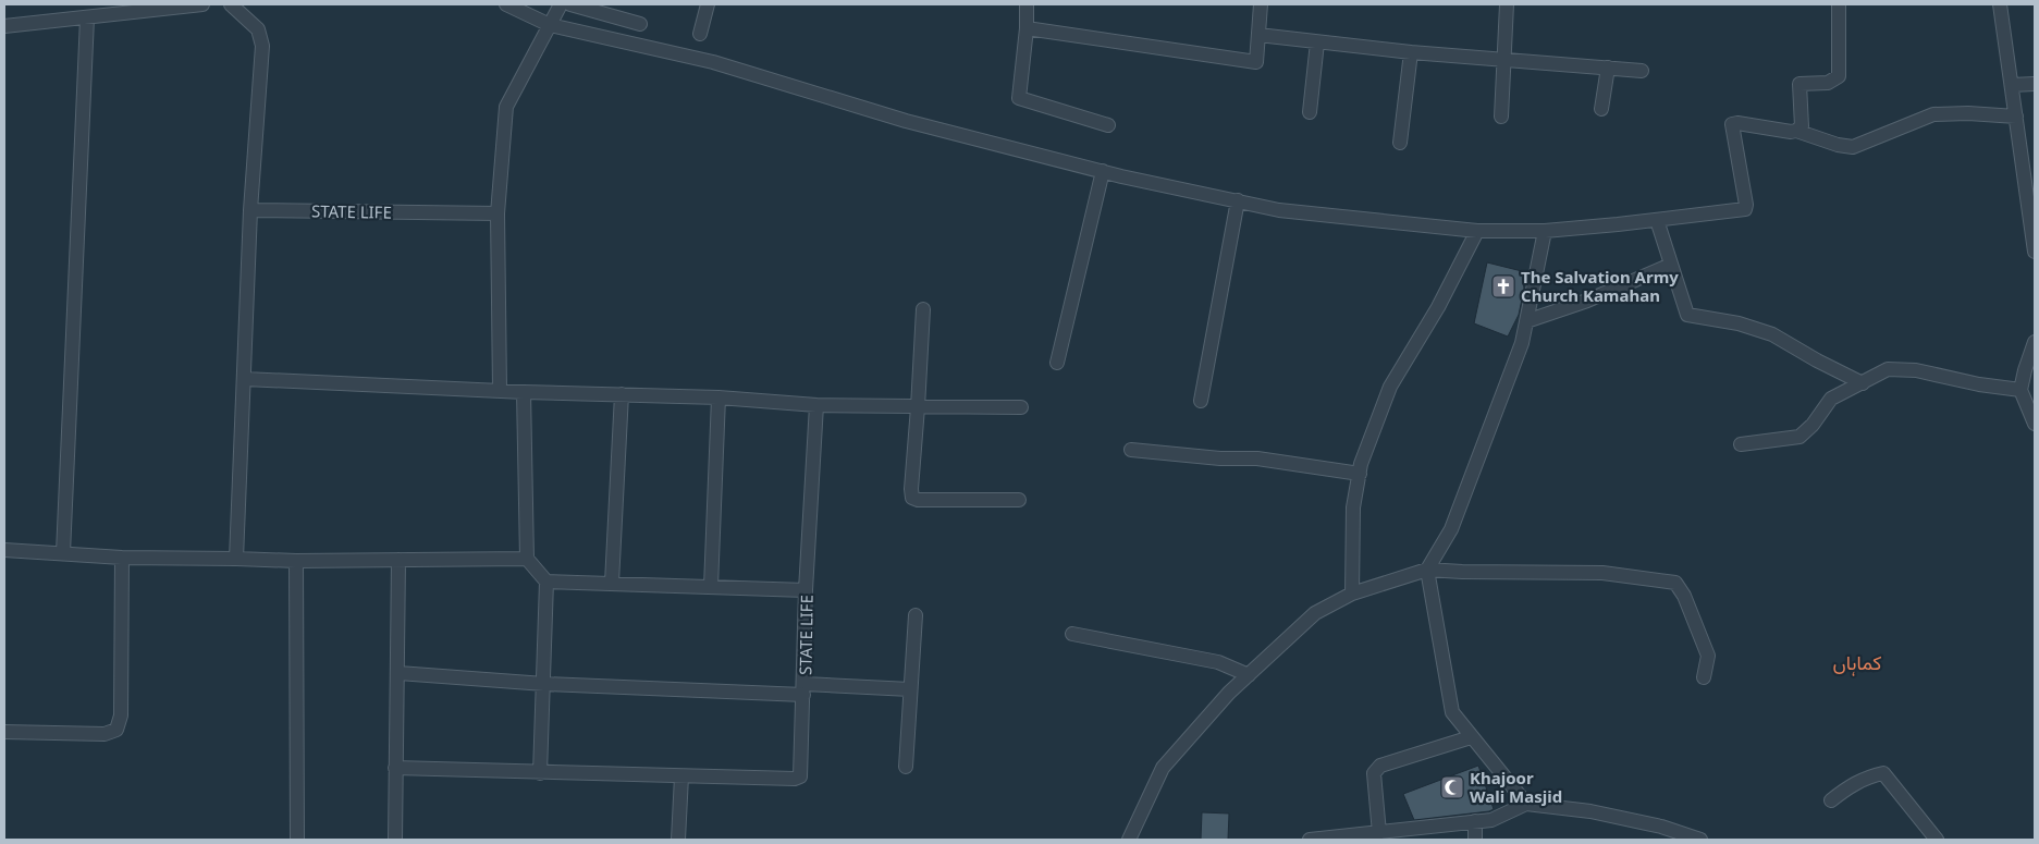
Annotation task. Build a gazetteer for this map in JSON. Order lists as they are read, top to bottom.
{
  "streets": {
    "street": ["STATE LIFE"]
  },
  "districts": ["کماہاں"],
  "places": {
    "church": ["The Salvation Army Church Kamahan"],
    "mosque": ["Khajoor Wali Masjid"]
  }
}
